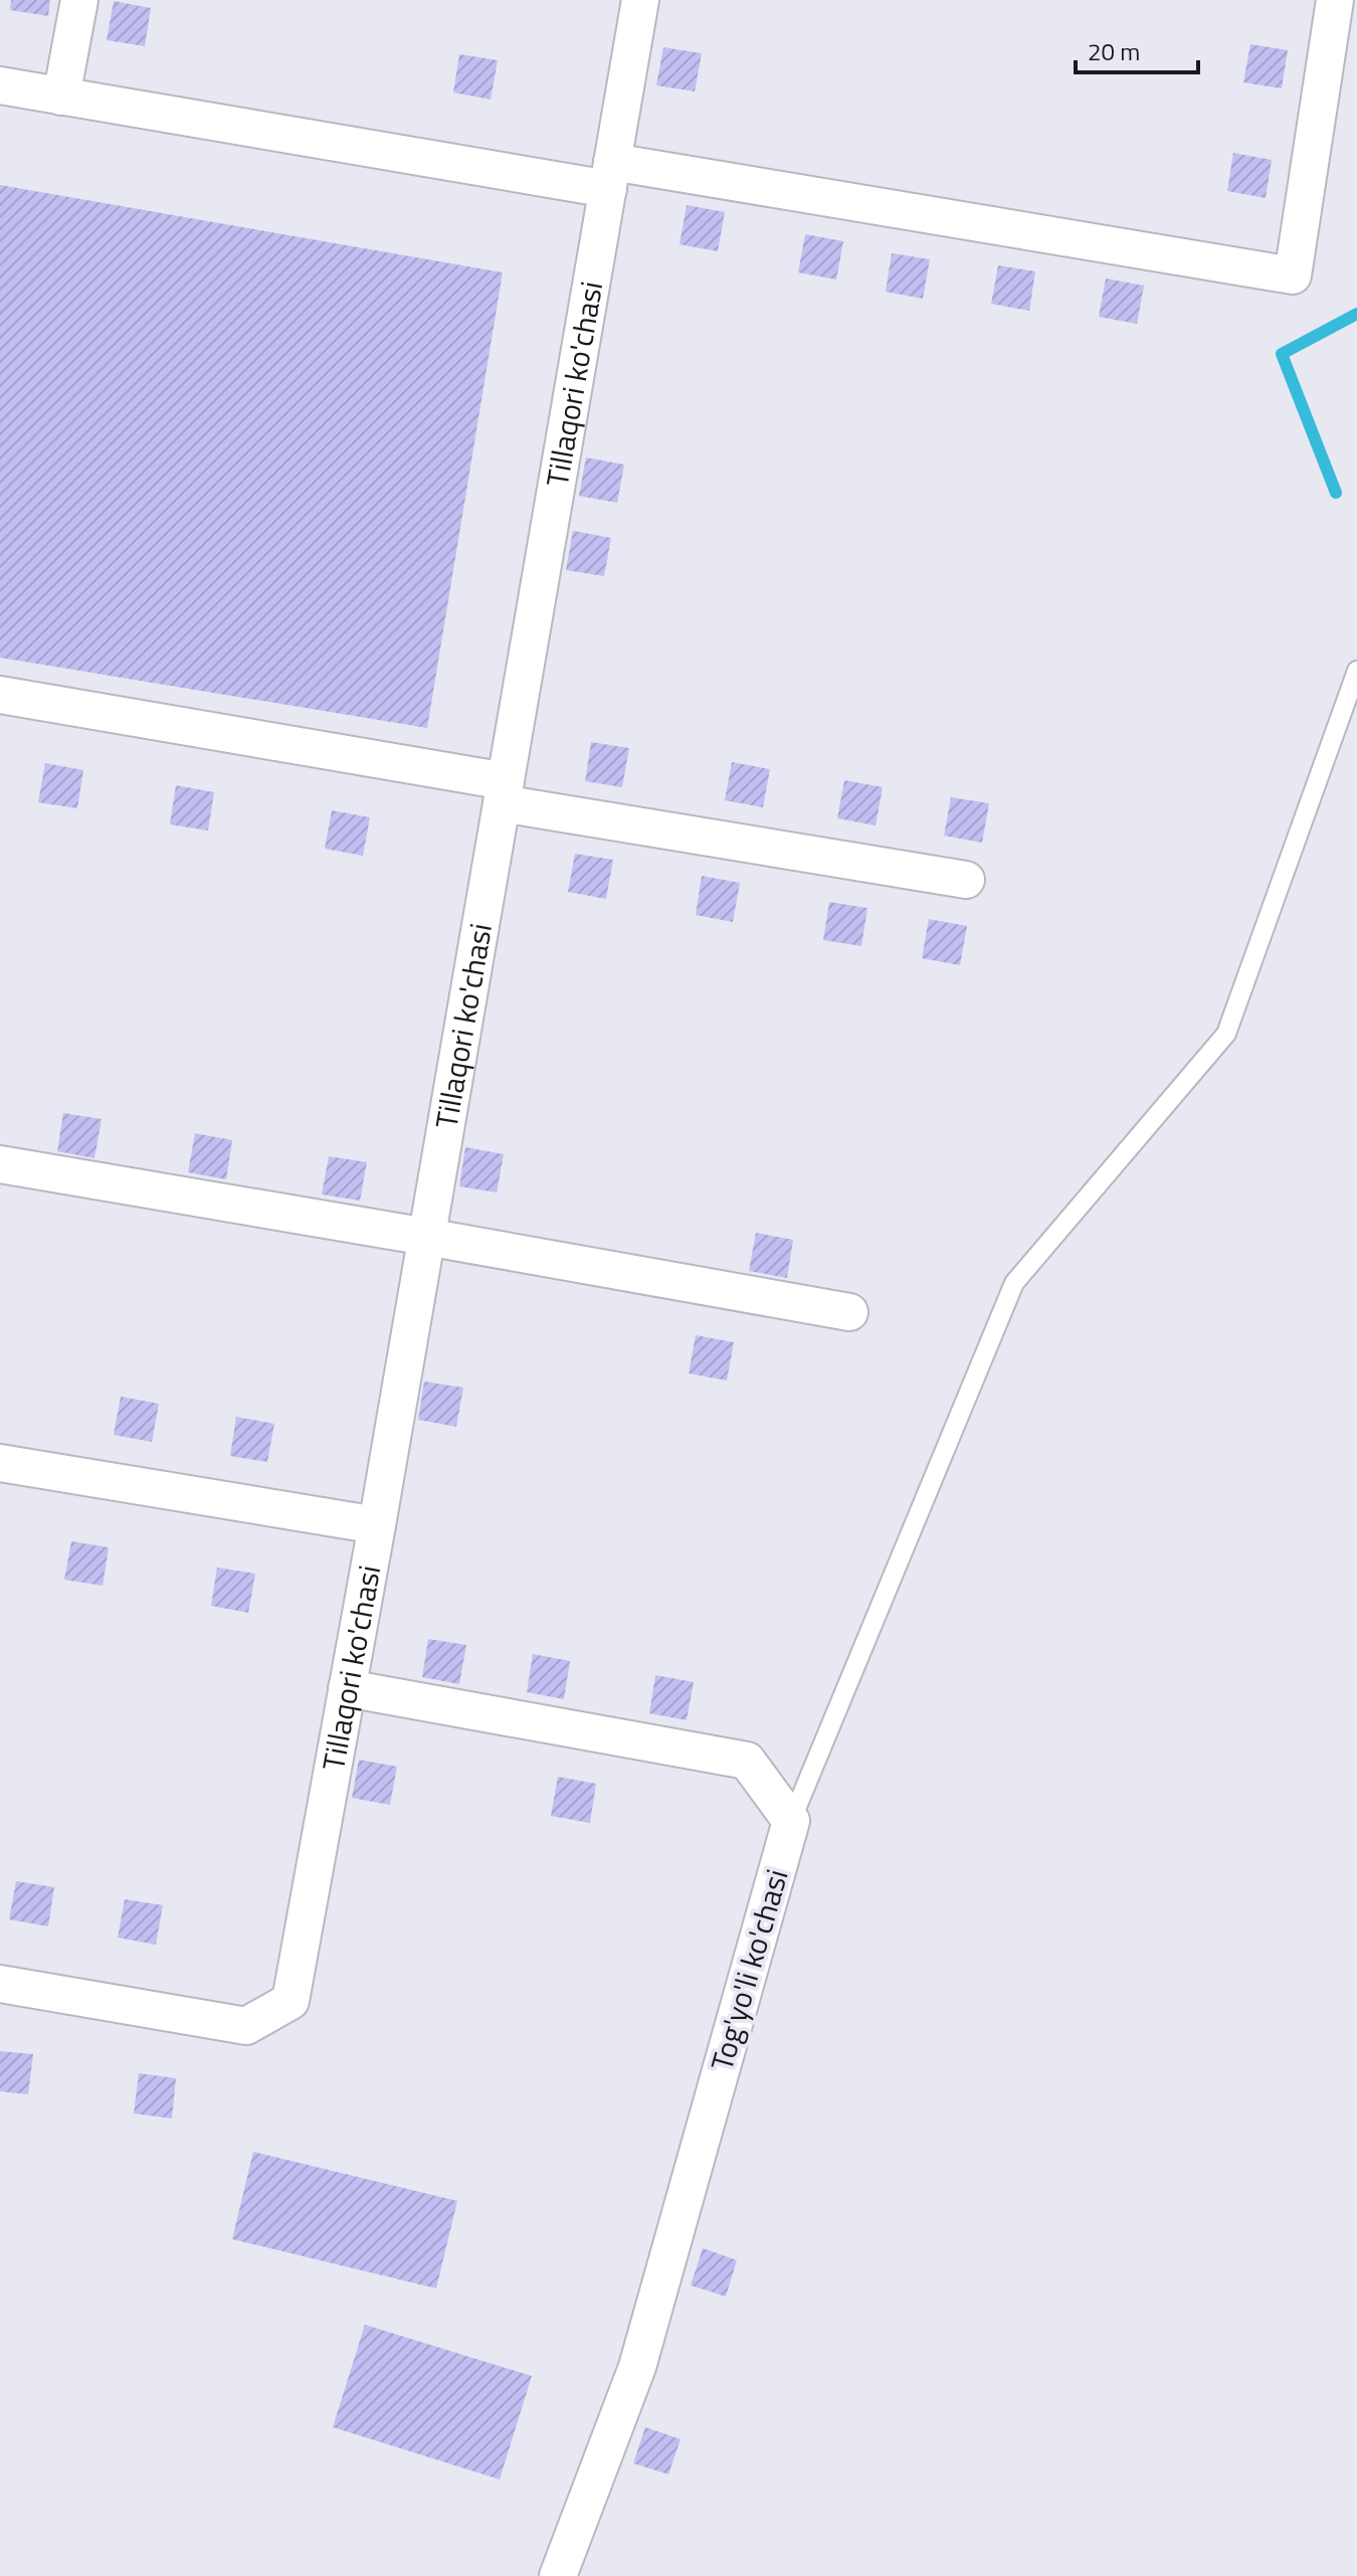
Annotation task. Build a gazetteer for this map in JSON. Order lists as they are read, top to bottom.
{
  "streets": {
    "street": ["Tillaqori ko'chasi", "Tog'yo'li ko'chasi"]
  },
  "scale_bar": "20 m"
}
